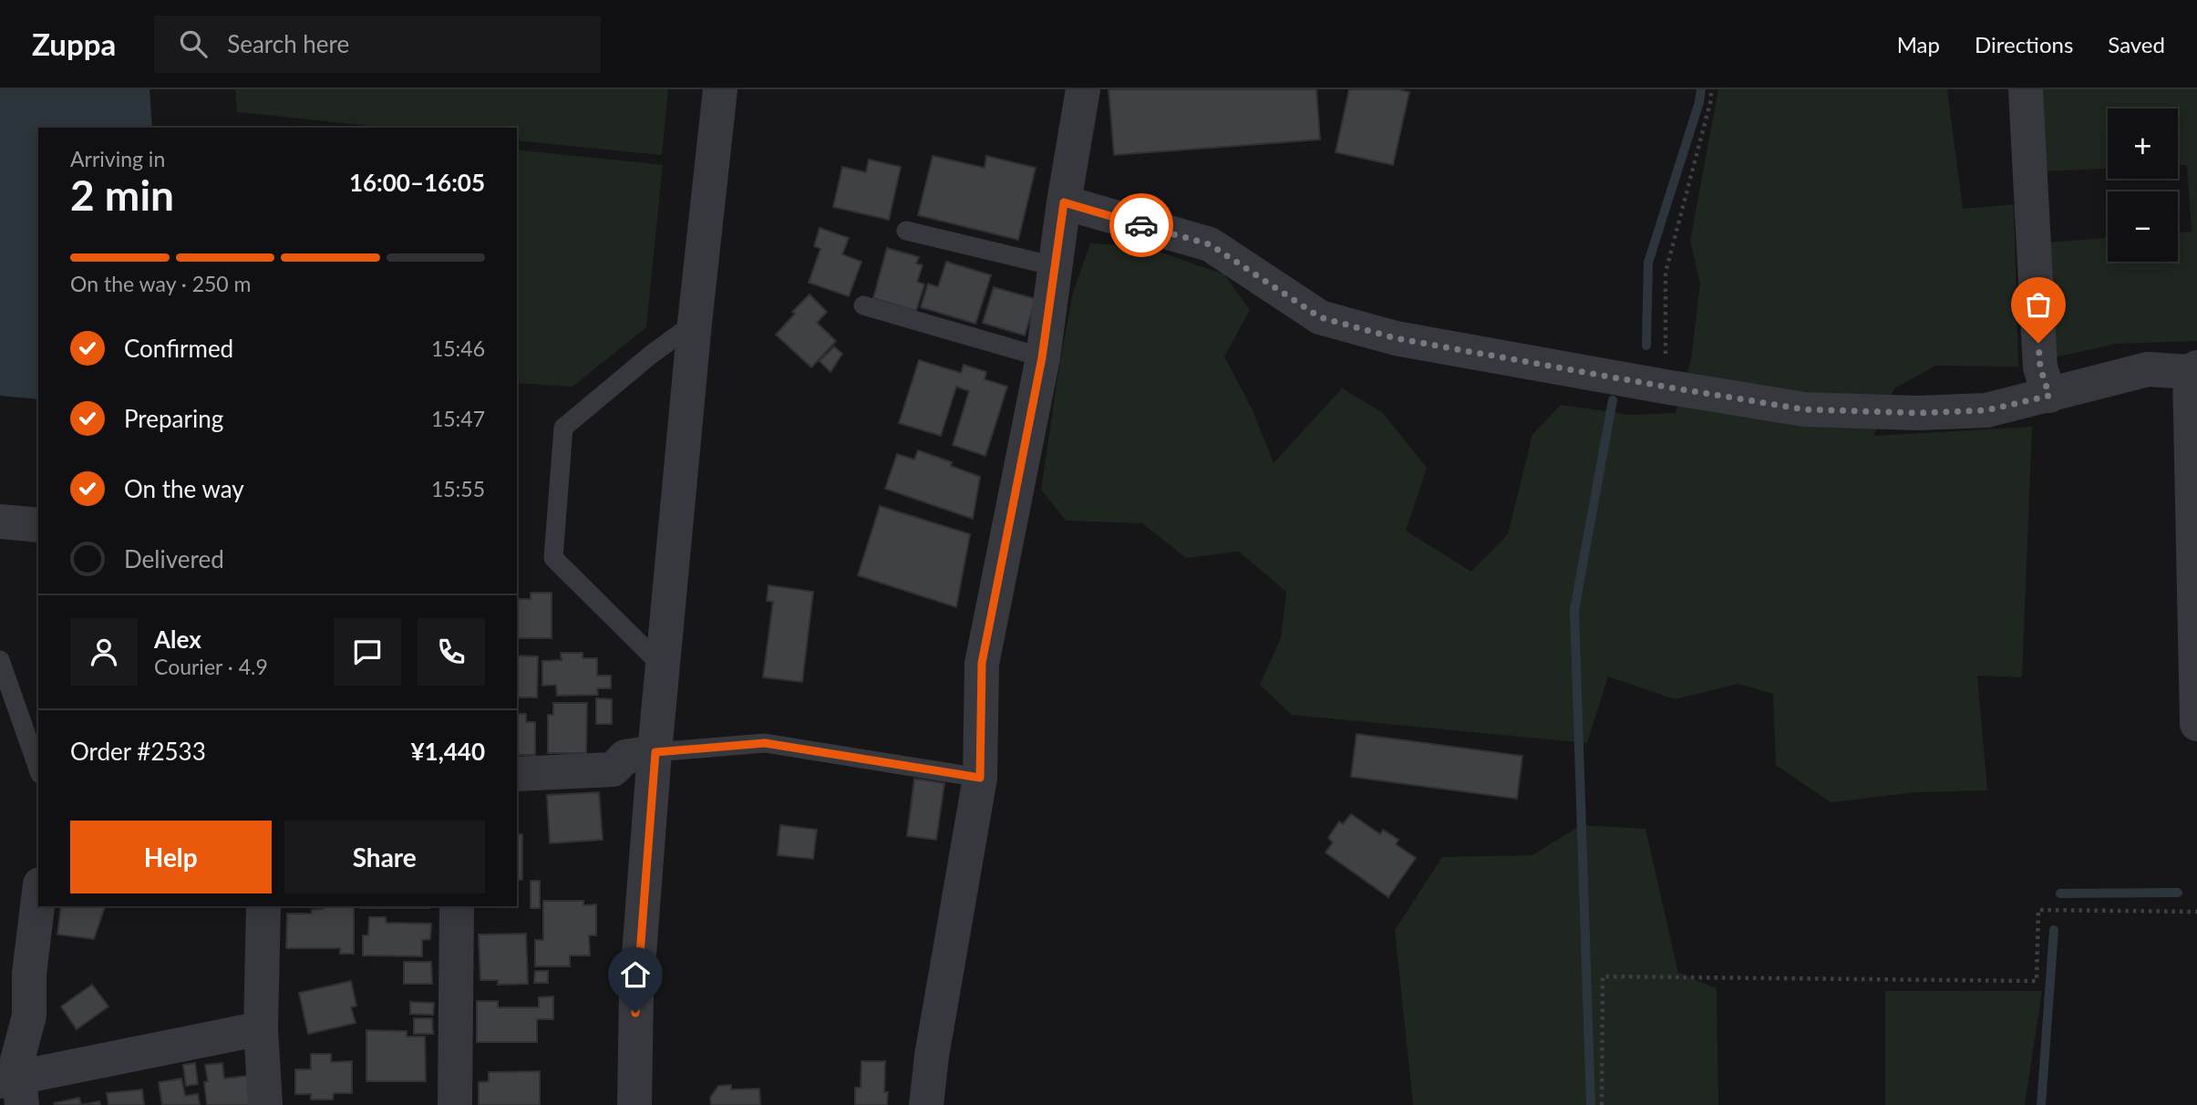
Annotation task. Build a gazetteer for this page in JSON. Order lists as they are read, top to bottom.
{
  "page": {
    "header": "Zuppa",
    "search": "Search here",
    "nav": ["Map", "Directions", "Saved"],
    "map_buttons": ["+", "−"],
    "heading": ["2 min", "Arriving in", "16:00–16:05"],
    "panel": [
      "Alex",
      "Courier · 4.9",
      "Order #2533",
      "¥1,440"
    ],
    "bar": "On the way · 250 m",
    "list": [
      ["Confirmed", "15:46"],
      ["Preparing", "15:47"],
      ["On the way", "15:55"],
      "Delivered"
    ],
    "buttons": ["Help", "Share"]
  }
}
